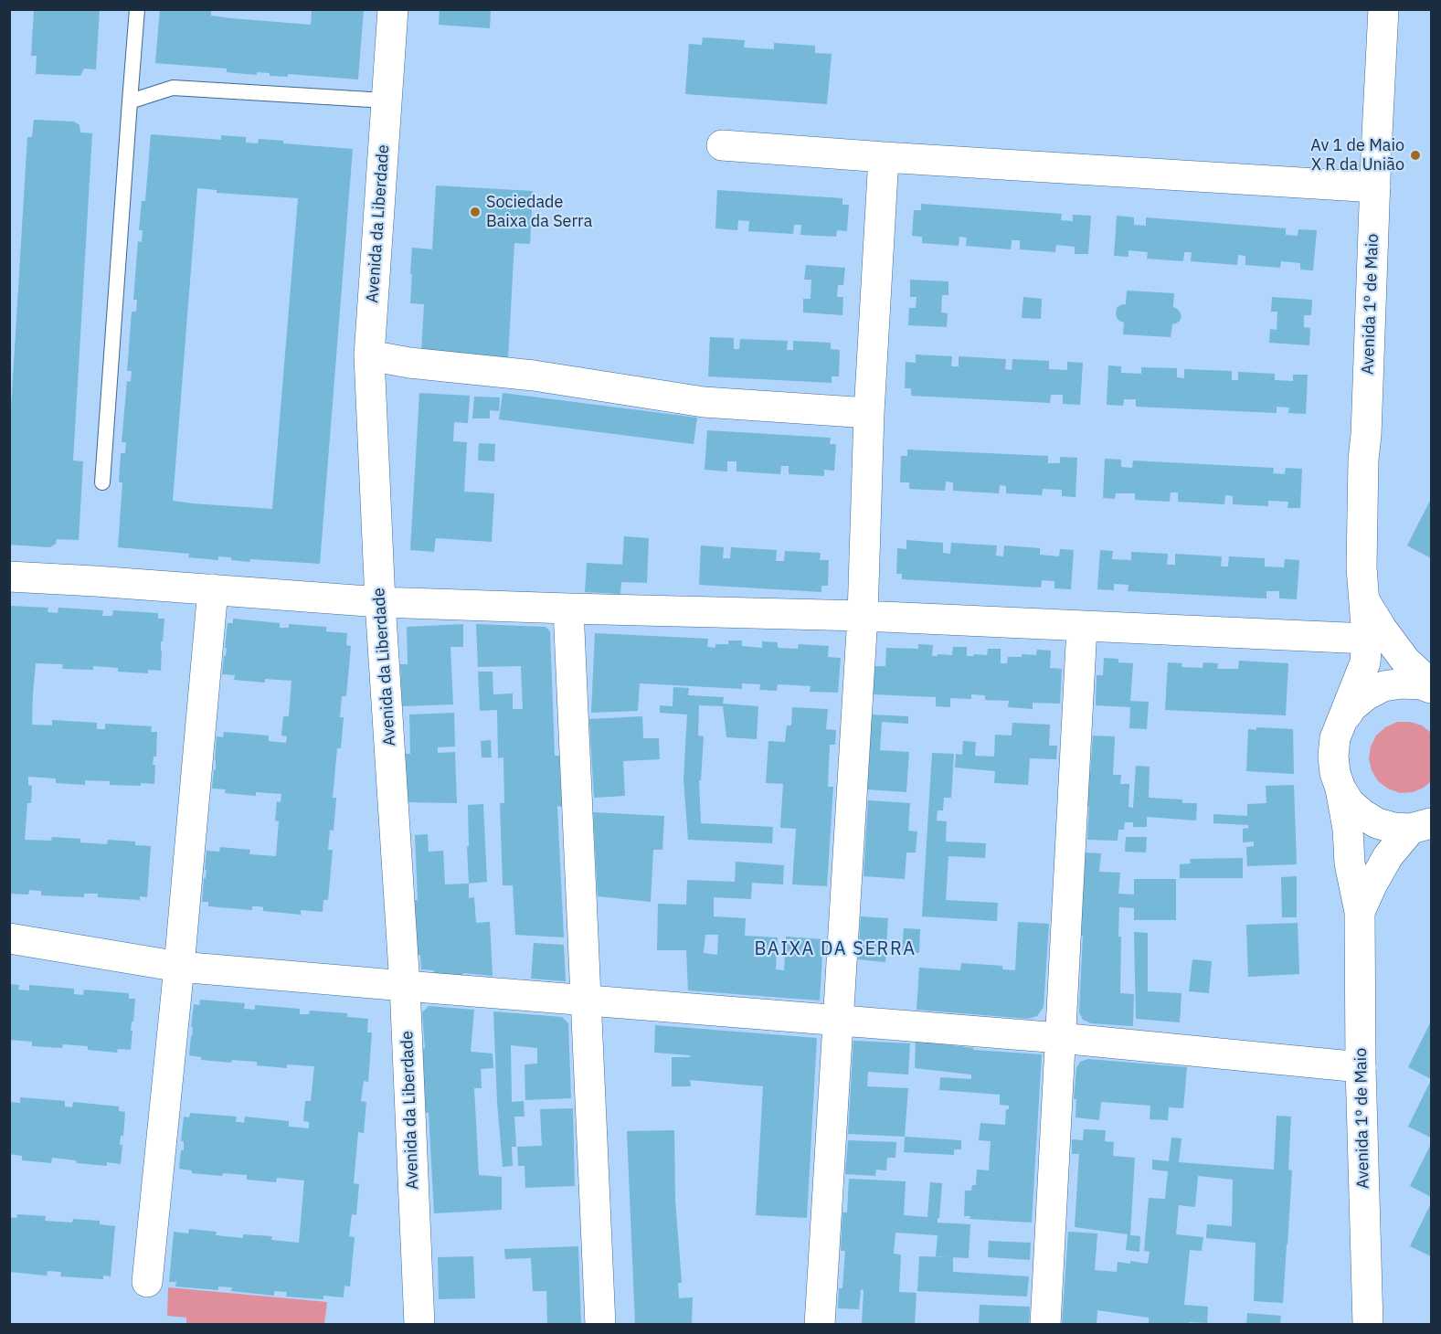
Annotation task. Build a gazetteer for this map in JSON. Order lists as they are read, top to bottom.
{
  "streets": {
    "street": ["Avenida da Liberdade", "Avenida 1º de Maio"]
  },
  "districts": ["BAIXA DA SERRA"],
  "places": ["Av 1 de Maio X R da União", "Sociedade Baixa da Serra"]
}
